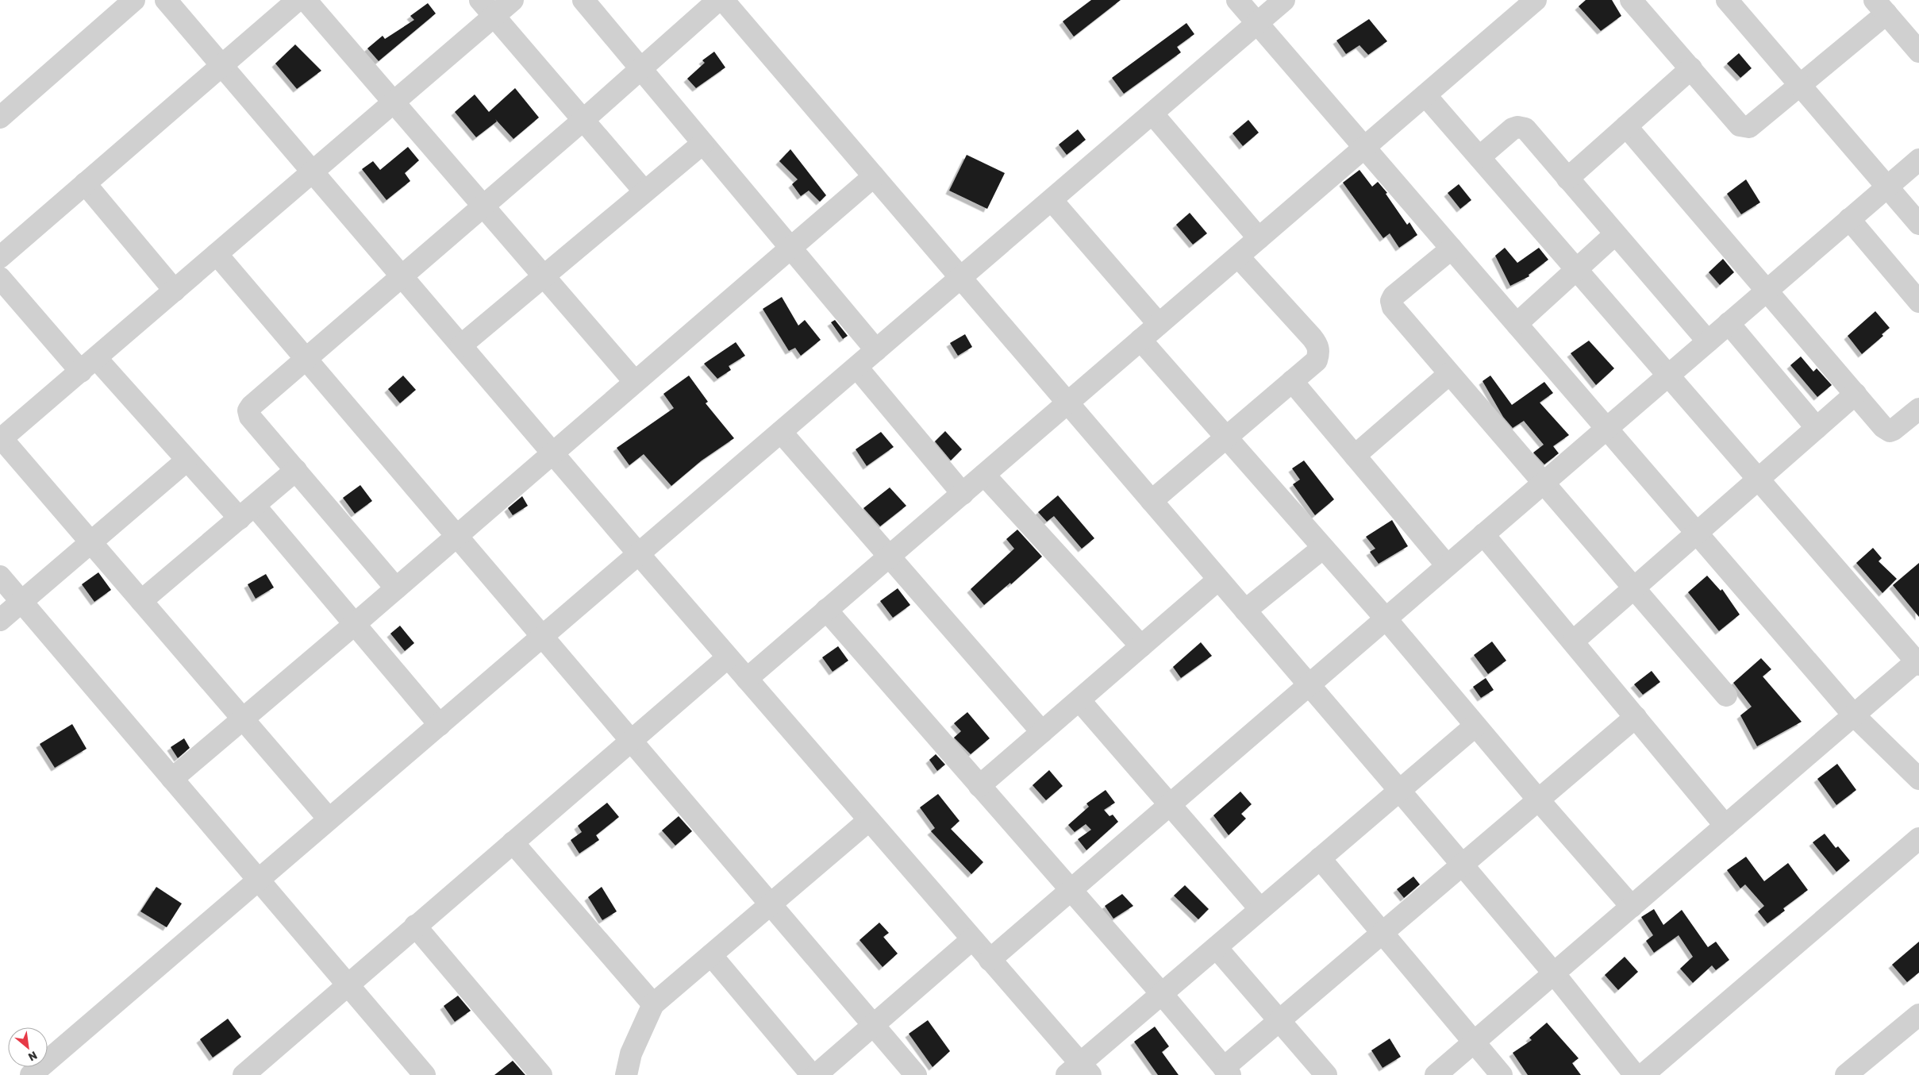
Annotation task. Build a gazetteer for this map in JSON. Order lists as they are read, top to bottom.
{
  "north": "bottom right"
}
